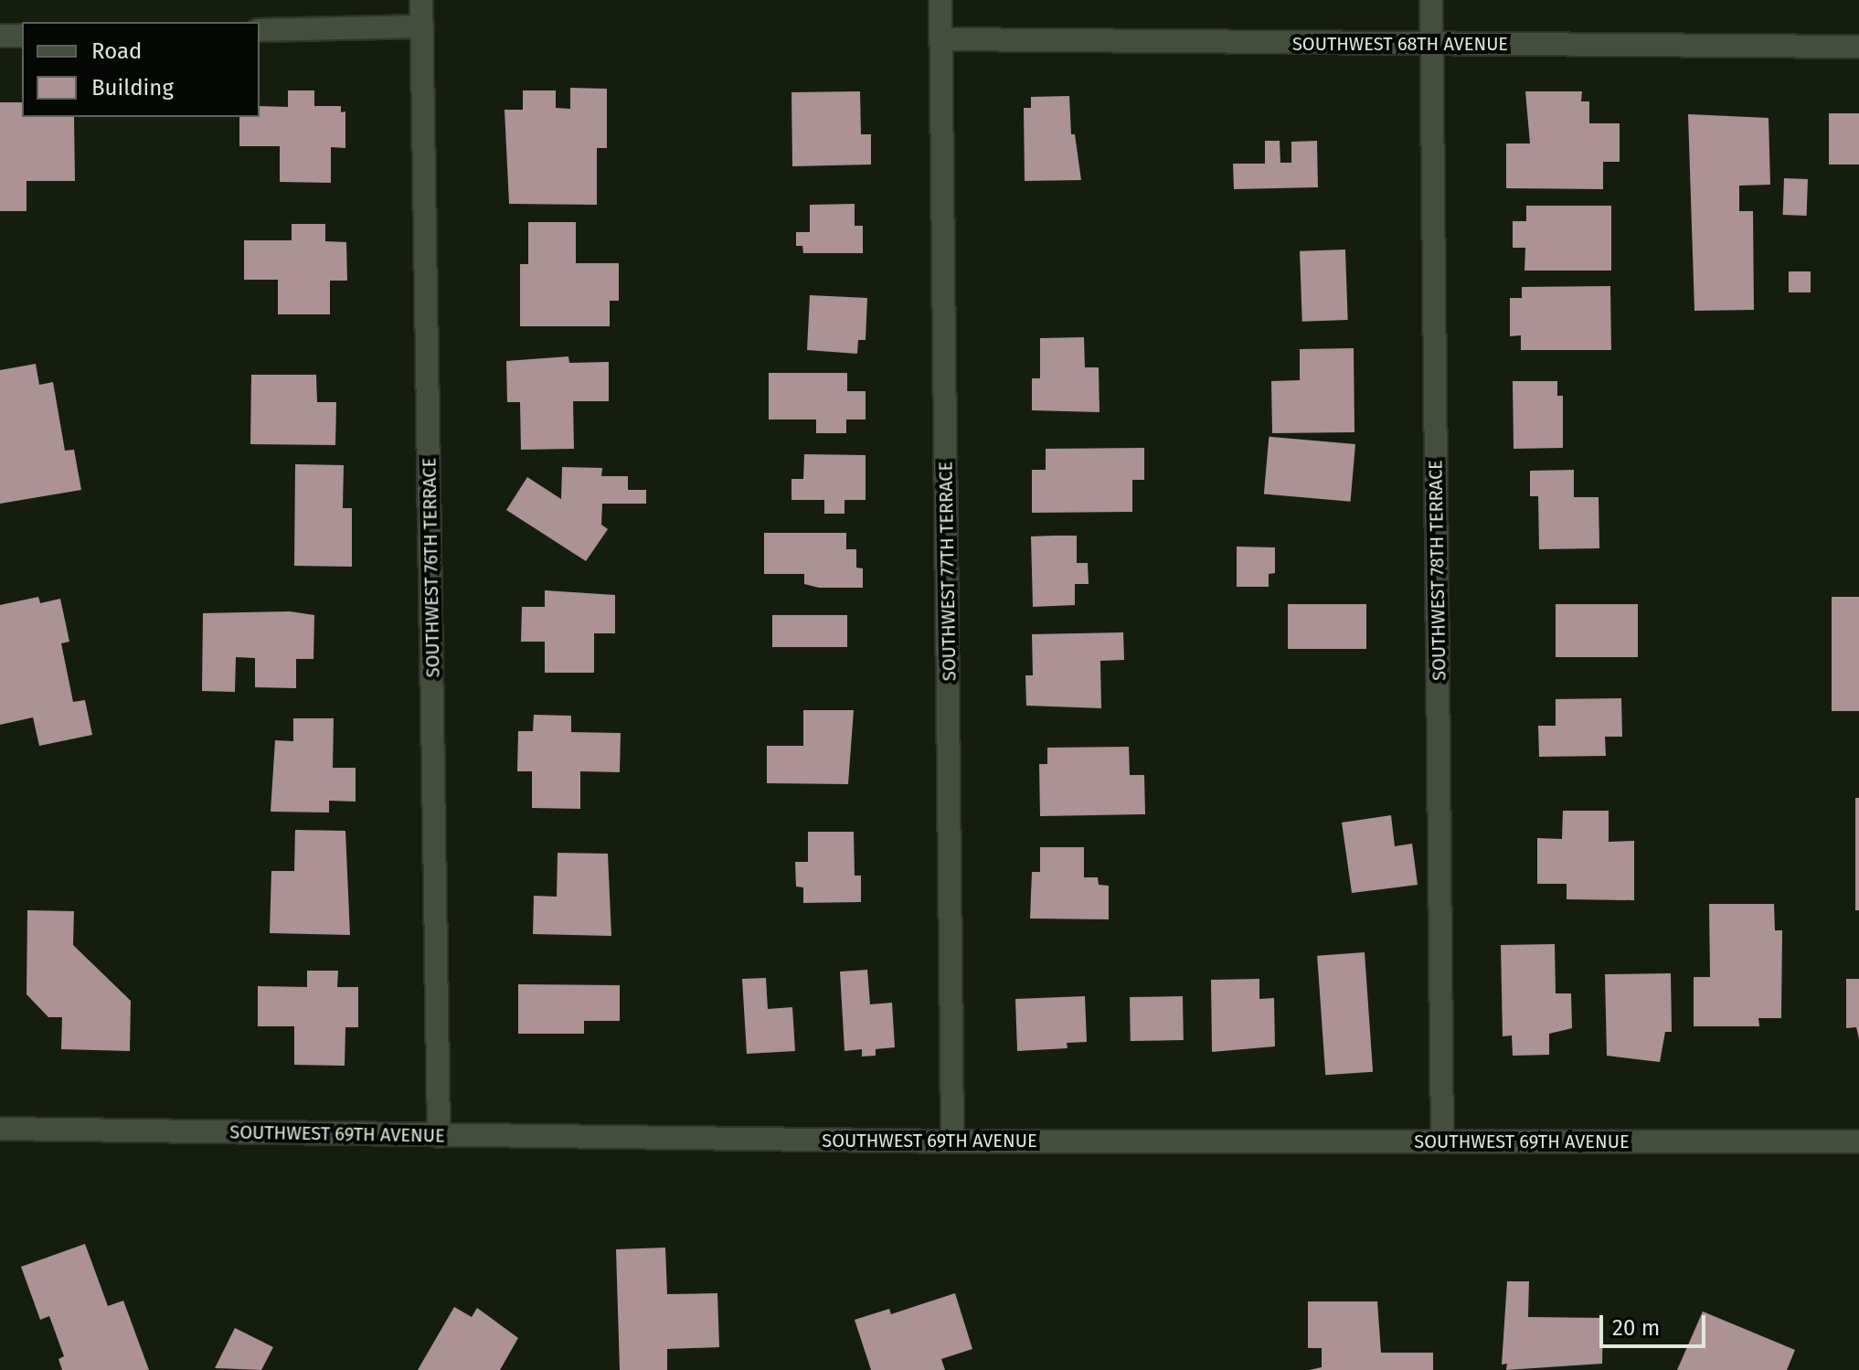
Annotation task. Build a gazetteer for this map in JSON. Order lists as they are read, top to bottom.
{
  "streets": {
    "street": [
      "SOUTHWEST 68TH AVENUE",
      "SOUTHWEST 76TH TERRACE",
      "SOUTHWEST 78TH TERRACE",
      "SOUTHWEST 77TH TERRACE",
      "SOUTHWEST 69TH AVENUE"
    ]
  },
  "crossings": [
    ["SOUTHWEST 68TH AVENUE", "SOUTHWEST 78TH TERRACE"],
    ["SOUTHWEST 68TH AVENUE", "SOUTHWEST 77TH TERRACE"],
    ["SOUTHWEST 76TH TERRACE", "SOUTHWEST 69TH AVENUE"],
    ["SOUTHWEST 78TH TERRACE", "SOUTHWEST 69TH AVENUE"],
    ["SOUTHWEST 77TH TERRACE", "SOUTHWEST 69TH AVENUE"]
  ],
  "legend": ["Road", "Building"],
  "scale_bar": "20 m"
}
